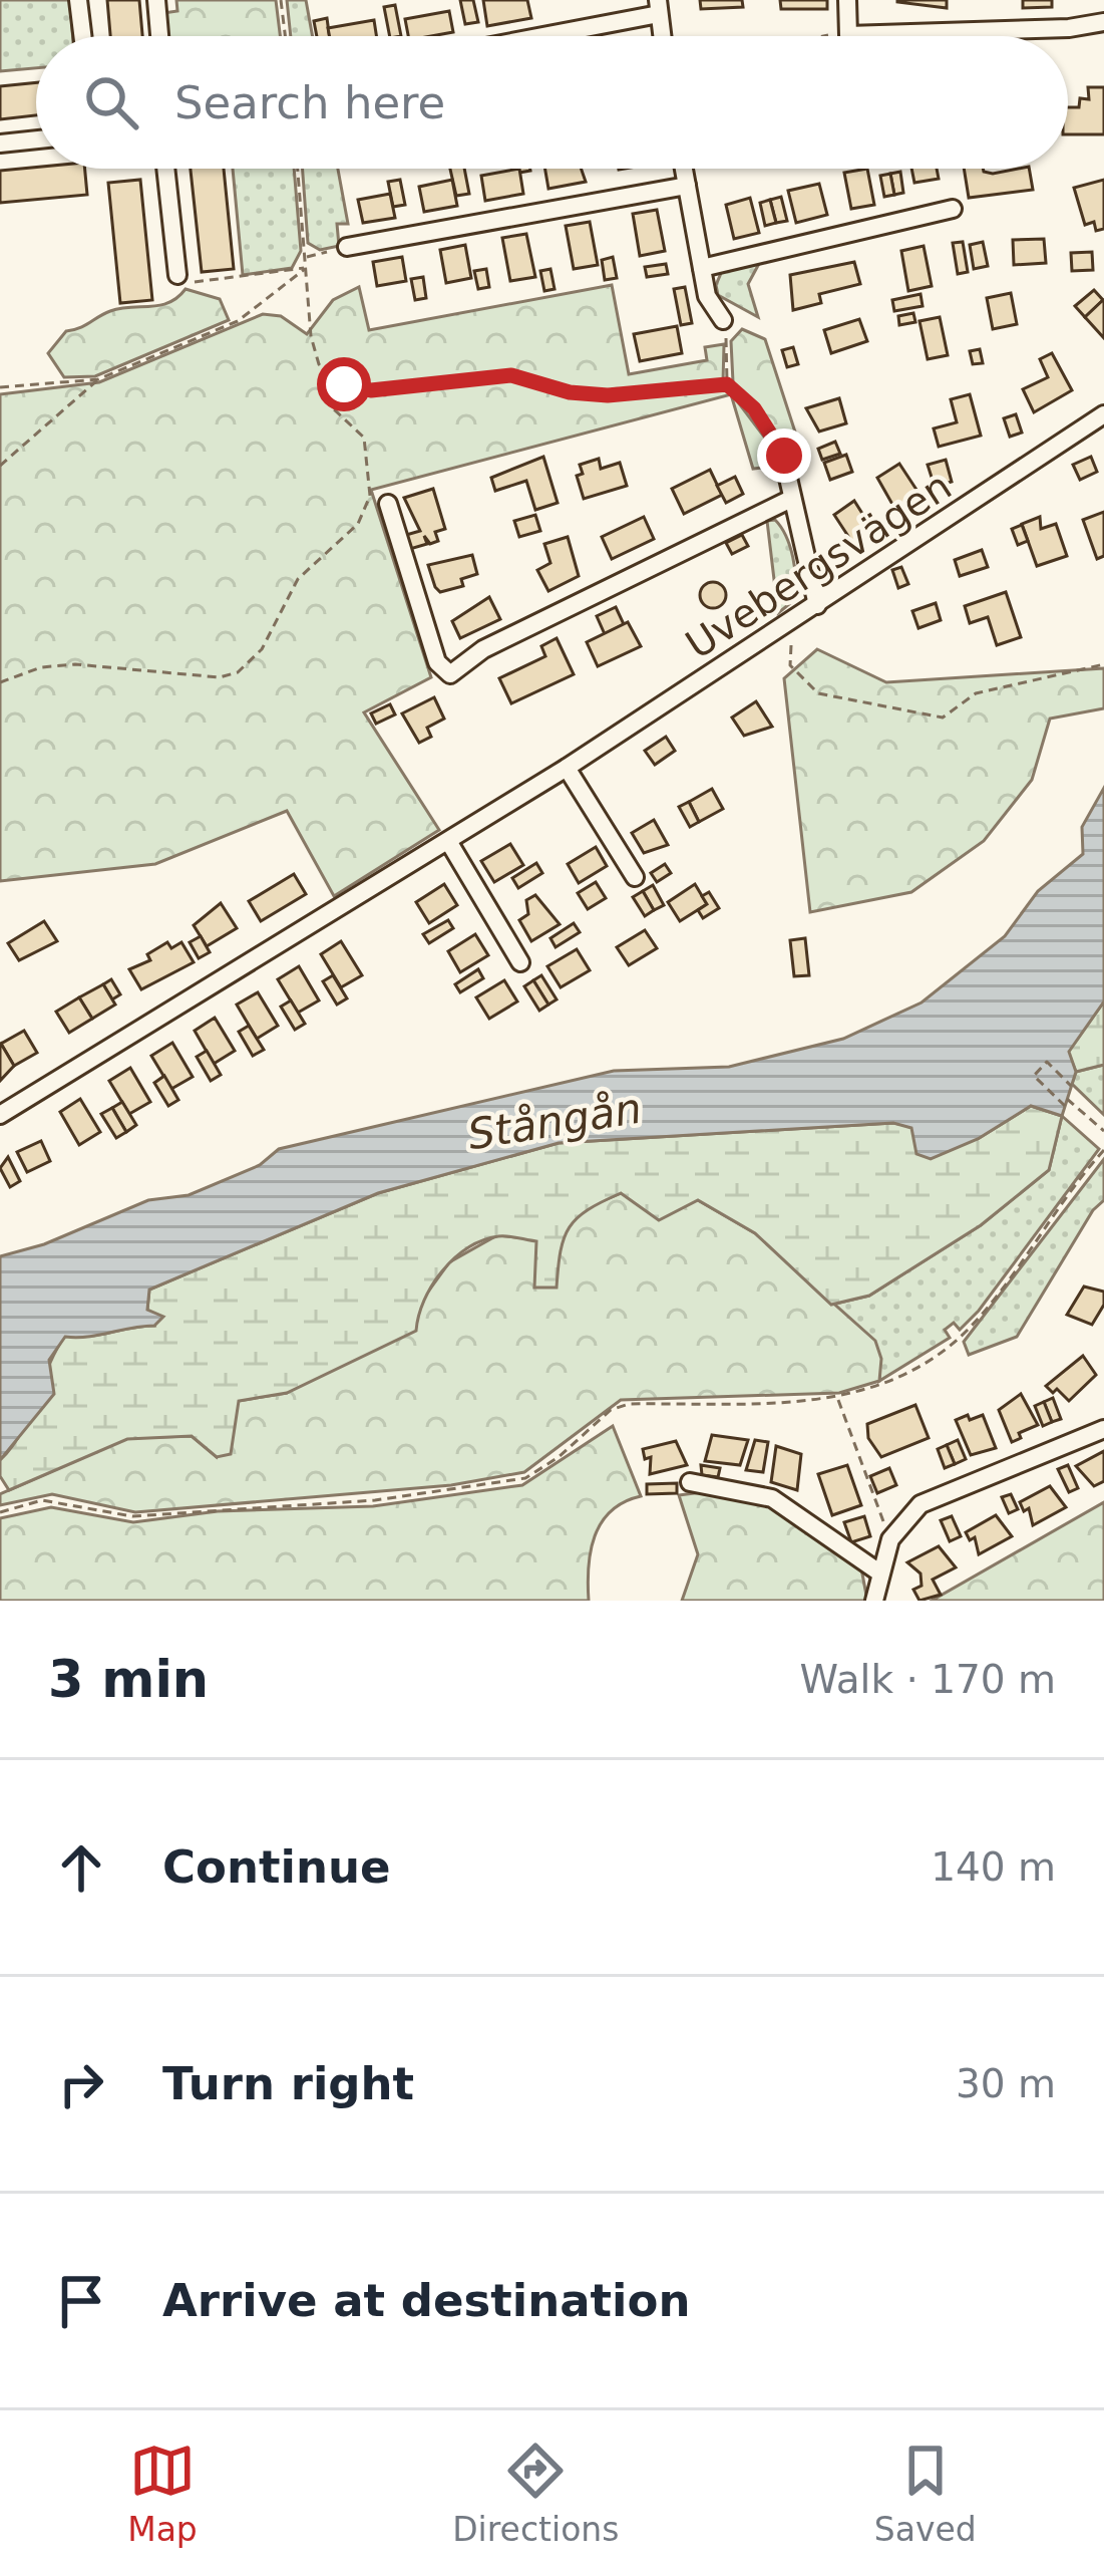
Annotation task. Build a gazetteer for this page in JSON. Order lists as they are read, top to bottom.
{
  "streets": {
    "street": ["Uvebergsvägen"]
  },
  "water": ["Stångån"],
  "page": {
    "search": "Search here",
    "heading": ["3 min", "Walk · 170 m"],
    "list": [
      ["Continue", "140 m"],
      ["Turn right", "30 m"],
      "Arrive at destination"
    ],
    "nav": ["Map", "Directions", "Saved"]
  }
}
